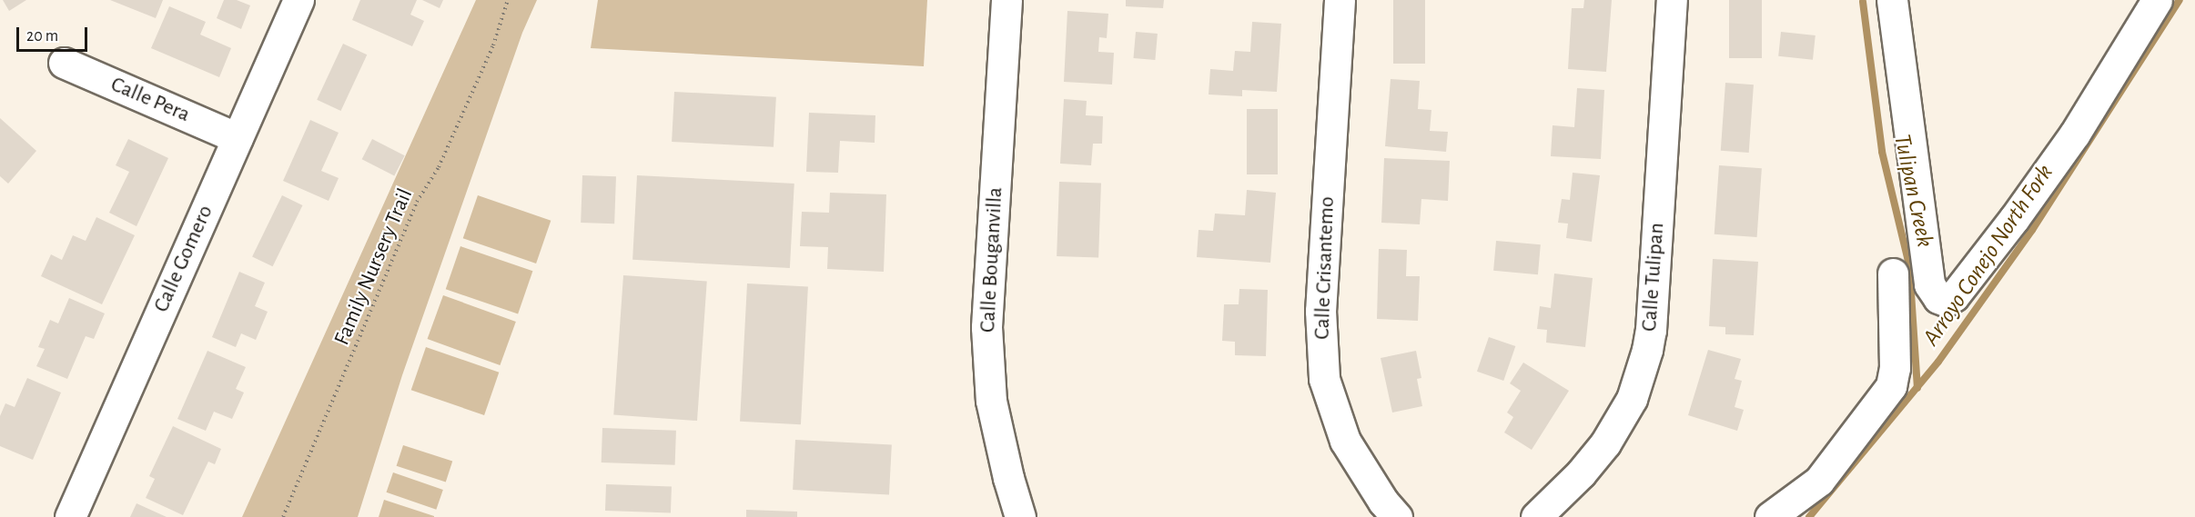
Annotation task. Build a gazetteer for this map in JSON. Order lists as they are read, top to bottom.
{
  "streets": {
    "street": [
      "Calle Pera",
      "Calle Gomero",
      "Calle Bouganvilla",
      "Calle Crisantemo",
      "Calle Tulipan"
    ],
    "path": ["Family Nursery Trail"]
  },
  "crossings": [
    ["Calle Pera", "Calle Gomero"]
  ],
  "water": ["Tulipan Creek", "Arroyo Conejo North Fork"],
  "scale_bar": "20 m"
}
